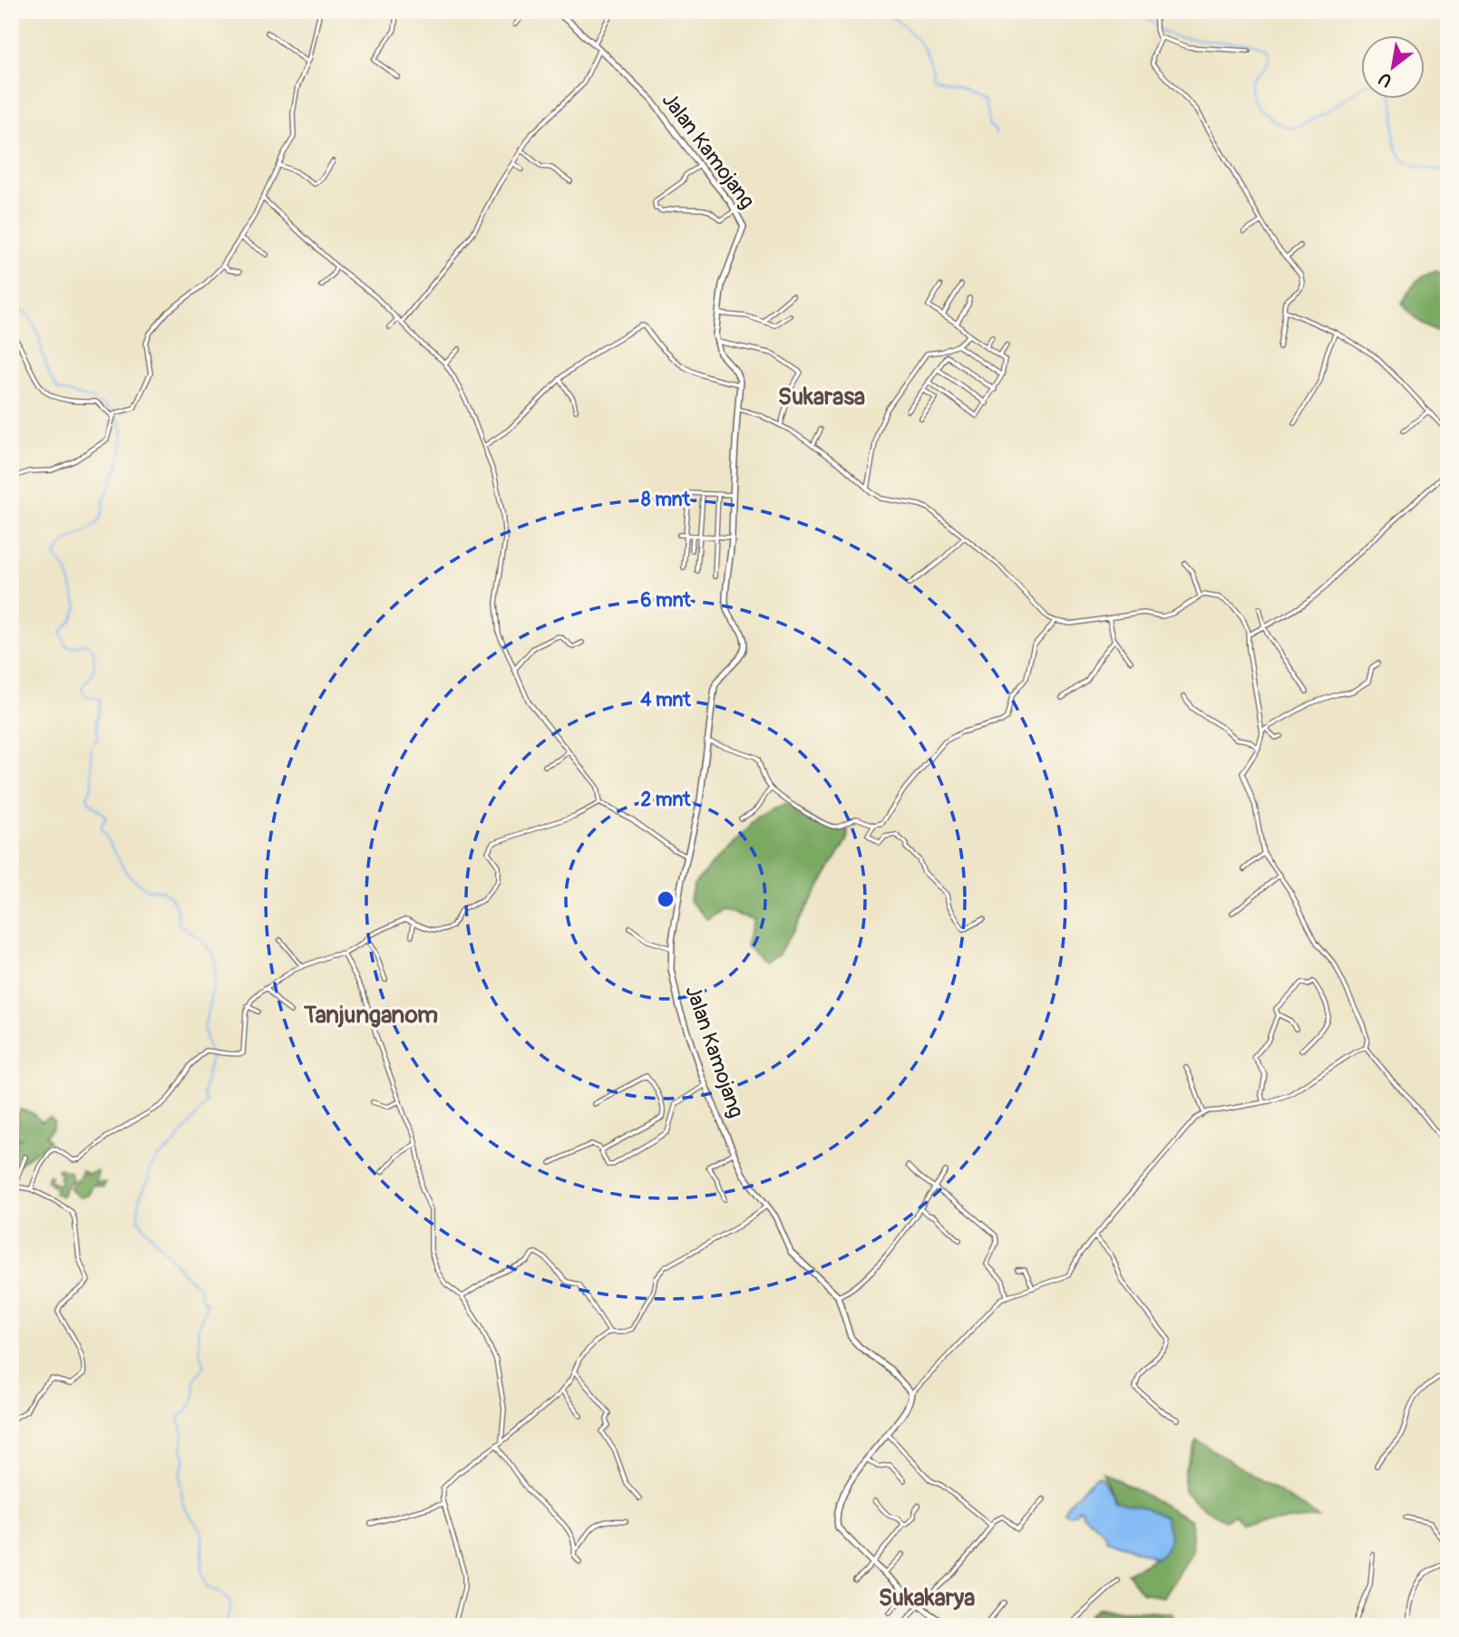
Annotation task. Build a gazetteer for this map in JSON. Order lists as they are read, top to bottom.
{
  "streets": {
    "main road": ["Jalan Kamojang"]
  },
  "districts": ["Sukarasa", "Tanjunganom", "Sukakarya"],
  "north": "bottom left",
  "rings": [
    "8 mnt",
    "6 mnt",
    "4 mnt",
    "2 mnt"
  ]
}
